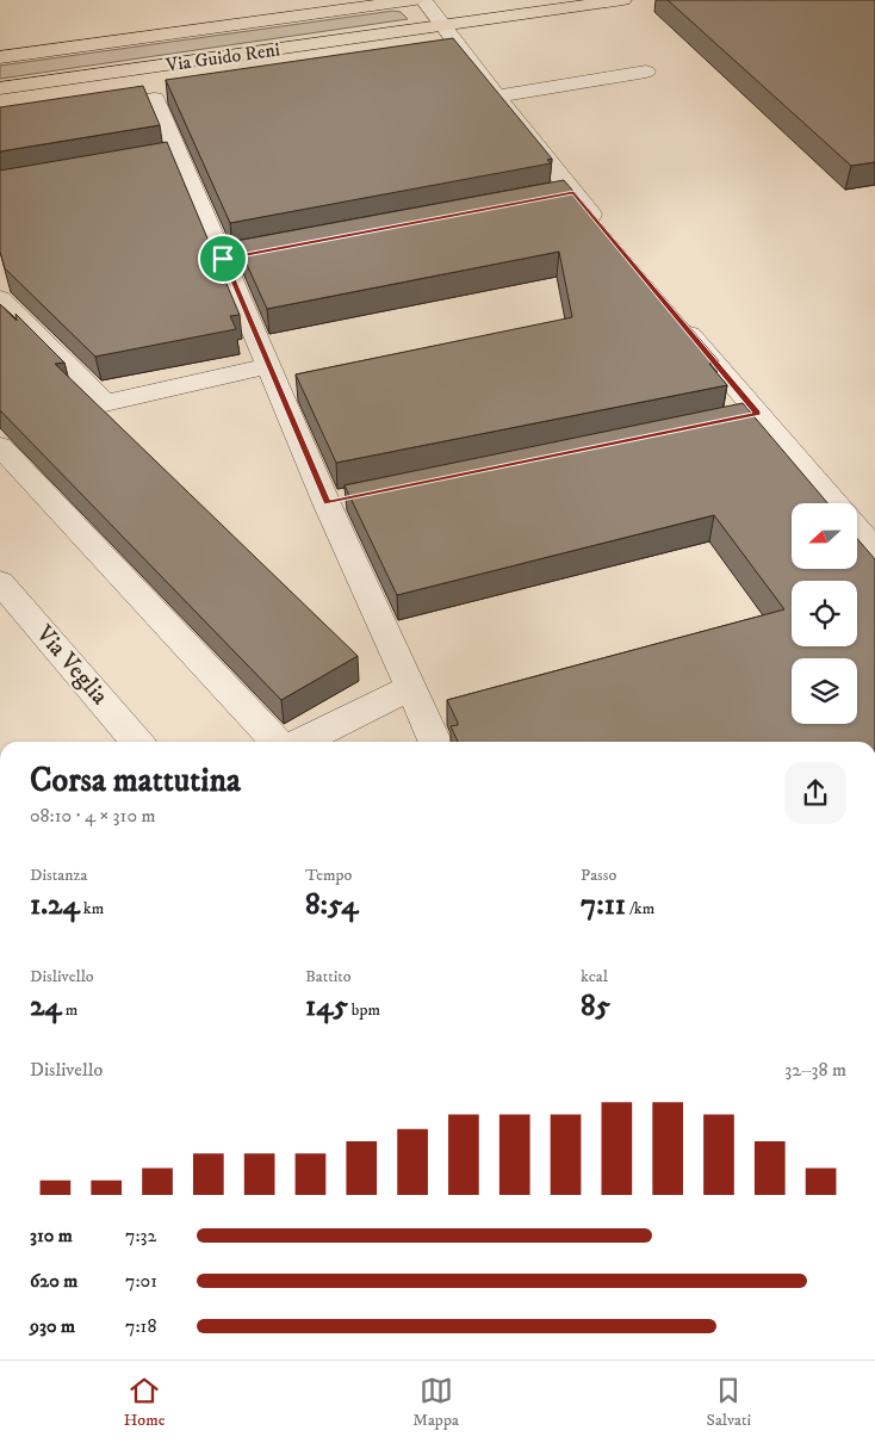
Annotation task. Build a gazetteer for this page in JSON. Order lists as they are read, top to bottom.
{
  "streets": {
    "main road": ["Via Guido Reni"],
    "street": ["Via Veglia"]
  },
  "north": "left",
  "page": {
    "heading": ["Corsa mattutina", "08:10 · 4 × 310 m"],
    "stats": [
      ["Distanza", "1.24 km"],
      ["Tempo", "8:54"],
      ["Passo", "7:11 /km"],
      ["Dislivello", "24 m"],
      ["Battito", "145 bpm"],
      ["kcal", "85"]
    ],
    "chart": ["Dislivello", "32–38 m"],
    "list": [
      {
        "name": "310 m",
        "note": "7:32"
      },
      {
        "name": "620 m",
        "note": "7:01"
      },
      {
        "name": "930 m",
        "note": "7:18"
      }
    ],
    "tabs": ["Home", "Mappa", "Salvati"]
  }
}
